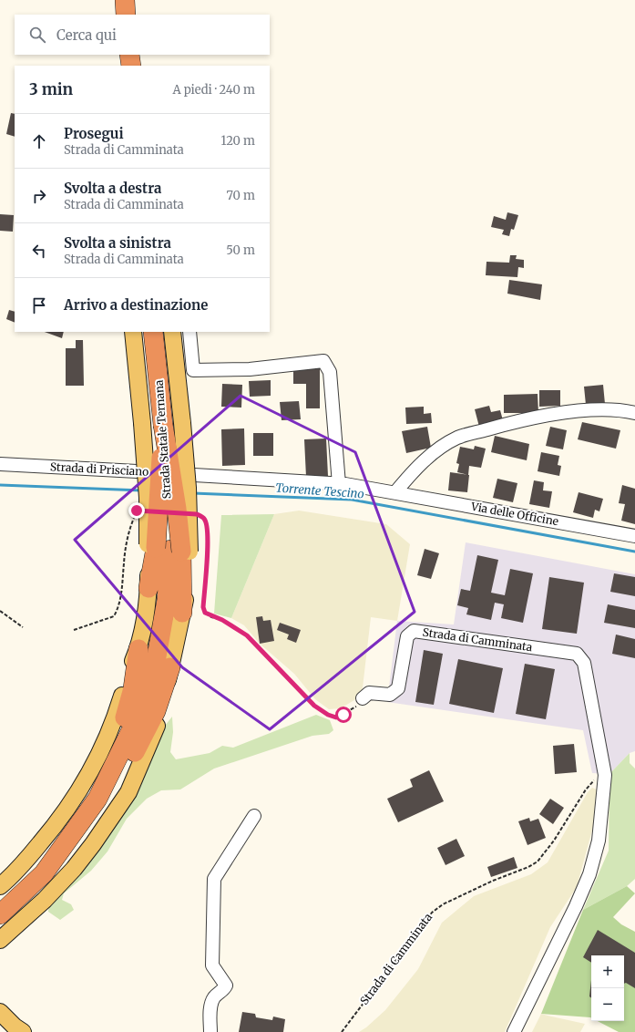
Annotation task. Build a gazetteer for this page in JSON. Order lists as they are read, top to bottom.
{
  "streets": {
    "highway": ["Strada Statale Ternana"],
    "street": ["Strada di Prisciano", "Via delle Officine", "Strada di Camminata"]
  },
  "crossings": [
    ["Strada di Prisciano", "Via delle Officine"]
  ],
  "water": ["Torrente Tescino"],
  "page": {
    "search": "Cerca qui",
    "heading": ["3 min", "A piedi · 240 m"],
    "list": [
      ["Prosegui", "Strada di Camminata", "120 m"],
      ["Svolta a destra", "Strada di Camminata", "70 m"],
      ["Svolta a sinistra", "Strada di Camminata", "50 m"],
      "Arrivo a destinazione"
    ],
    "map_buttons": ["+", "−"]
  }
}
